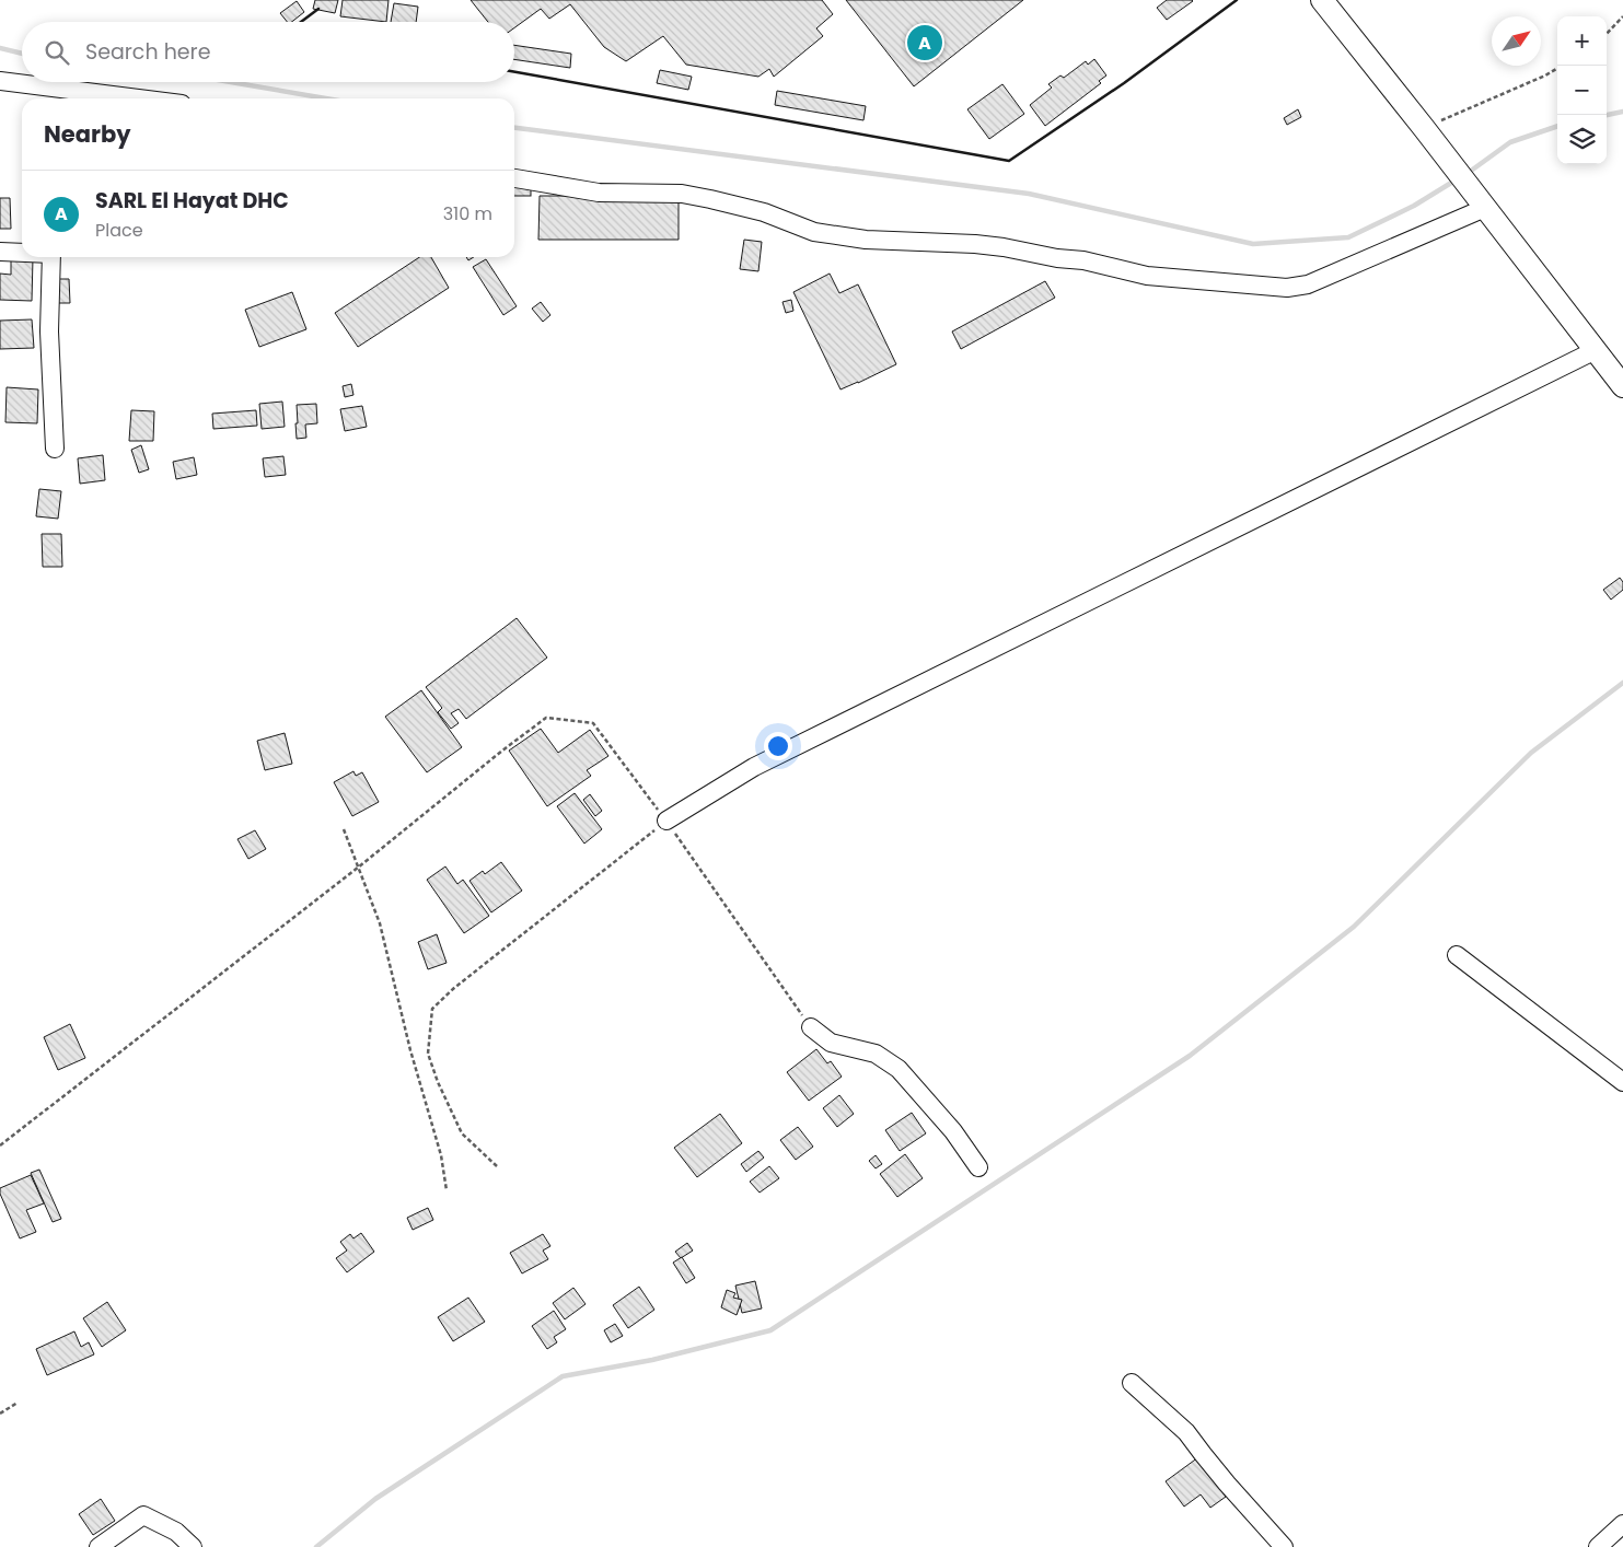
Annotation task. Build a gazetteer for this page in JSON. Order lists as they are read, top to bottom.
{
  "north": "top right",
  "page": {
    "map_buttons": ["+", "−"],
    "search": "Search here",
    "pins": "A",
    "heading": "Nearby",
    "list": [
      {
        "mark": "A",
        "name": "SARL El Hayat DHC",
        "note": "Place",
        "value": "310 m"
      }
    ]
  }
}
